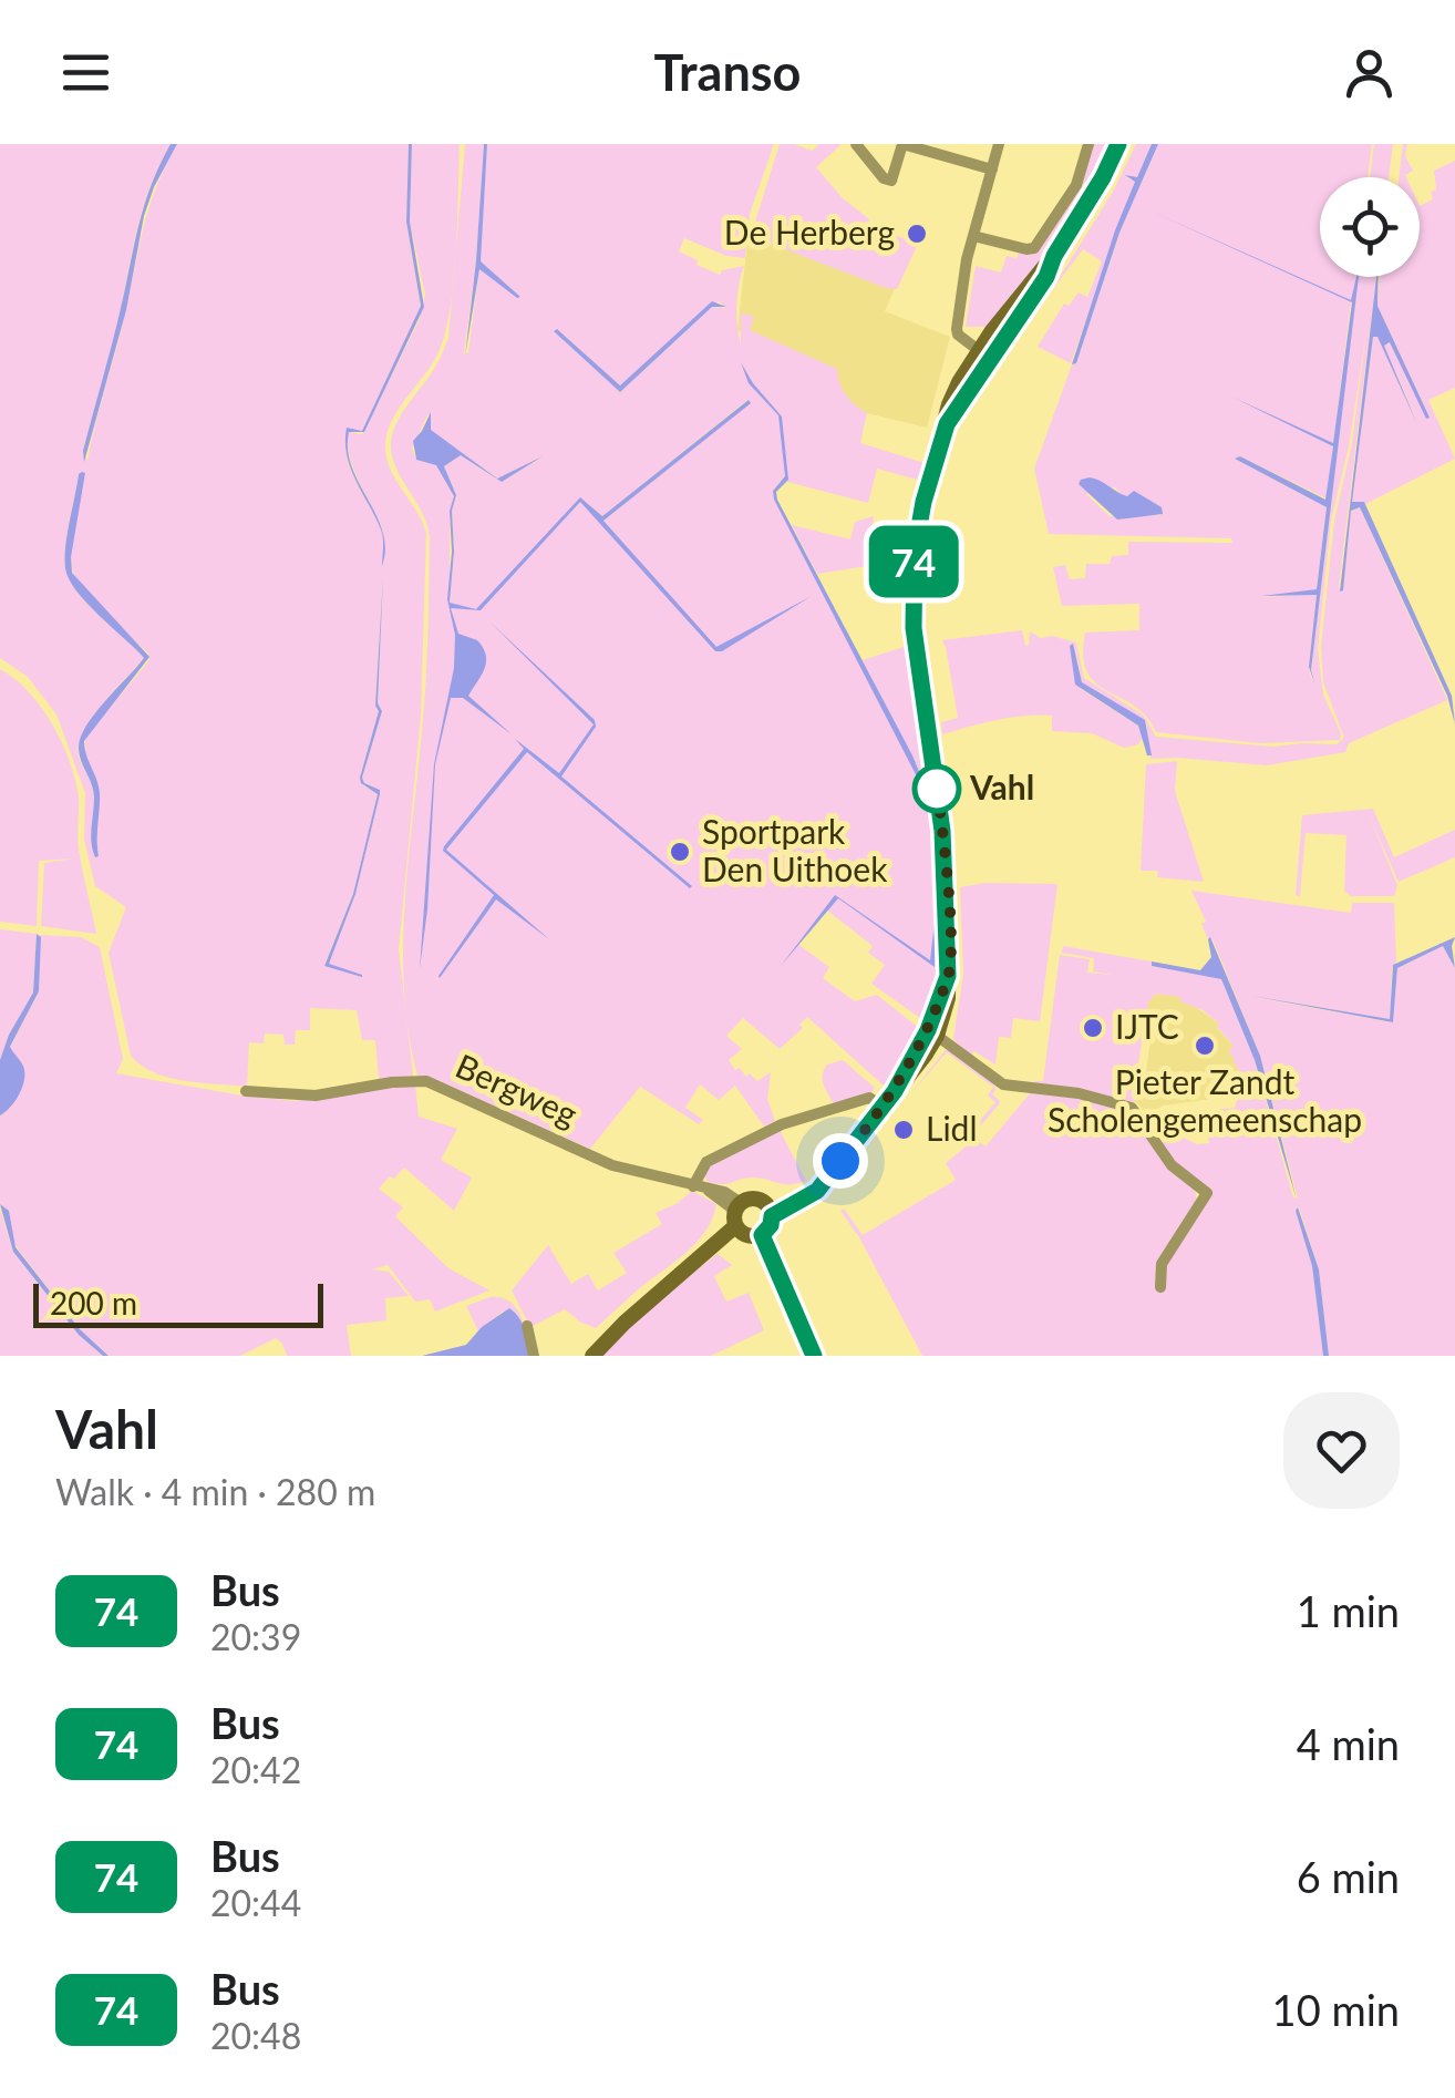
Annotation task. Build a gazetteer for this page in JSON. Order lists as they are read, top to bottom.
{
  "streets": {
    "street": ["Bergweg"]
  },
  "places": [
    "De Herberg",
    "Vahl",
    "Sportpark Den Uithoek",
    "IJTC",
    "Pieter Zandt Scholengemeenschap",
    "Lidl"
  ],
  "lines": ["bus line 74"],
  "scale_bar": "200 m",
  "page": {
    "header": "Transo",
    "on_map": "74",
    "scale": "200 m",
    "heading": ["Vahl", "Walk · 4 min · 280 m"],
    "list": [
      {
        "mark": "74",
        "name": "Bus",
        "note": "20:39",
        "value": "1 min"
      },
      {
        "mark": "74",
        "name": "Bus",
        "note": "20:42",
        "value": "4 min"
      },
      {
        "mark": "74",
        "name": "Bus",
        "note": "20:44",
        "value": "6 min"
      },
      {
        "mark": "74",
        "name": "Bus",
        "note": "20:48",
        "value": "10 min"
      }
    ]
  }
}
